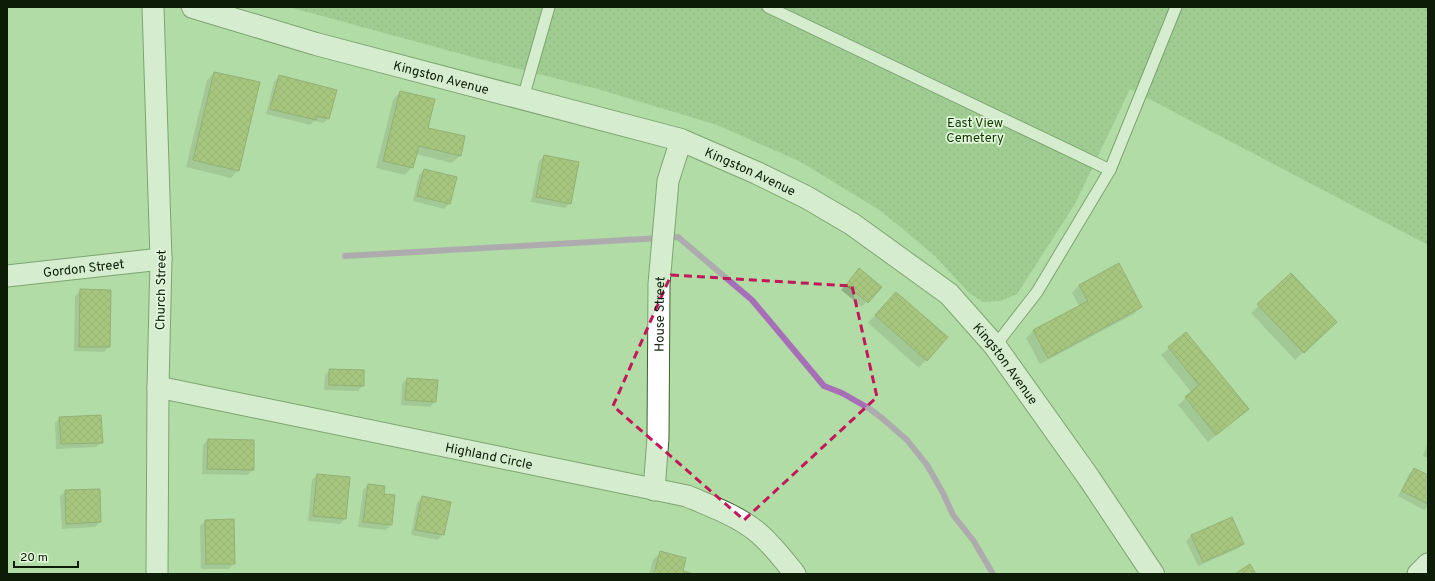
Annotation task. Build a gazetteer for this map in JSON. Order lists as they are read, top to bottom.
{
  "streets": {
    "street": [
      "Kingston Avenue",
      "Gordon Street",
      "Church Street",
      "House Street",
      "Highland Circle"
    ]
  },
  "crossings": [
    ["Kingston Avenue", "House Street"],
    ["Gordon Street", "Church Street"],
    ["Church Street", "Highland Circle"],
    ["House Street", "Highland Circle"]
  ],
  "parks": ["East View Cemetery"],
  "scale_bar": "20 m"
}
